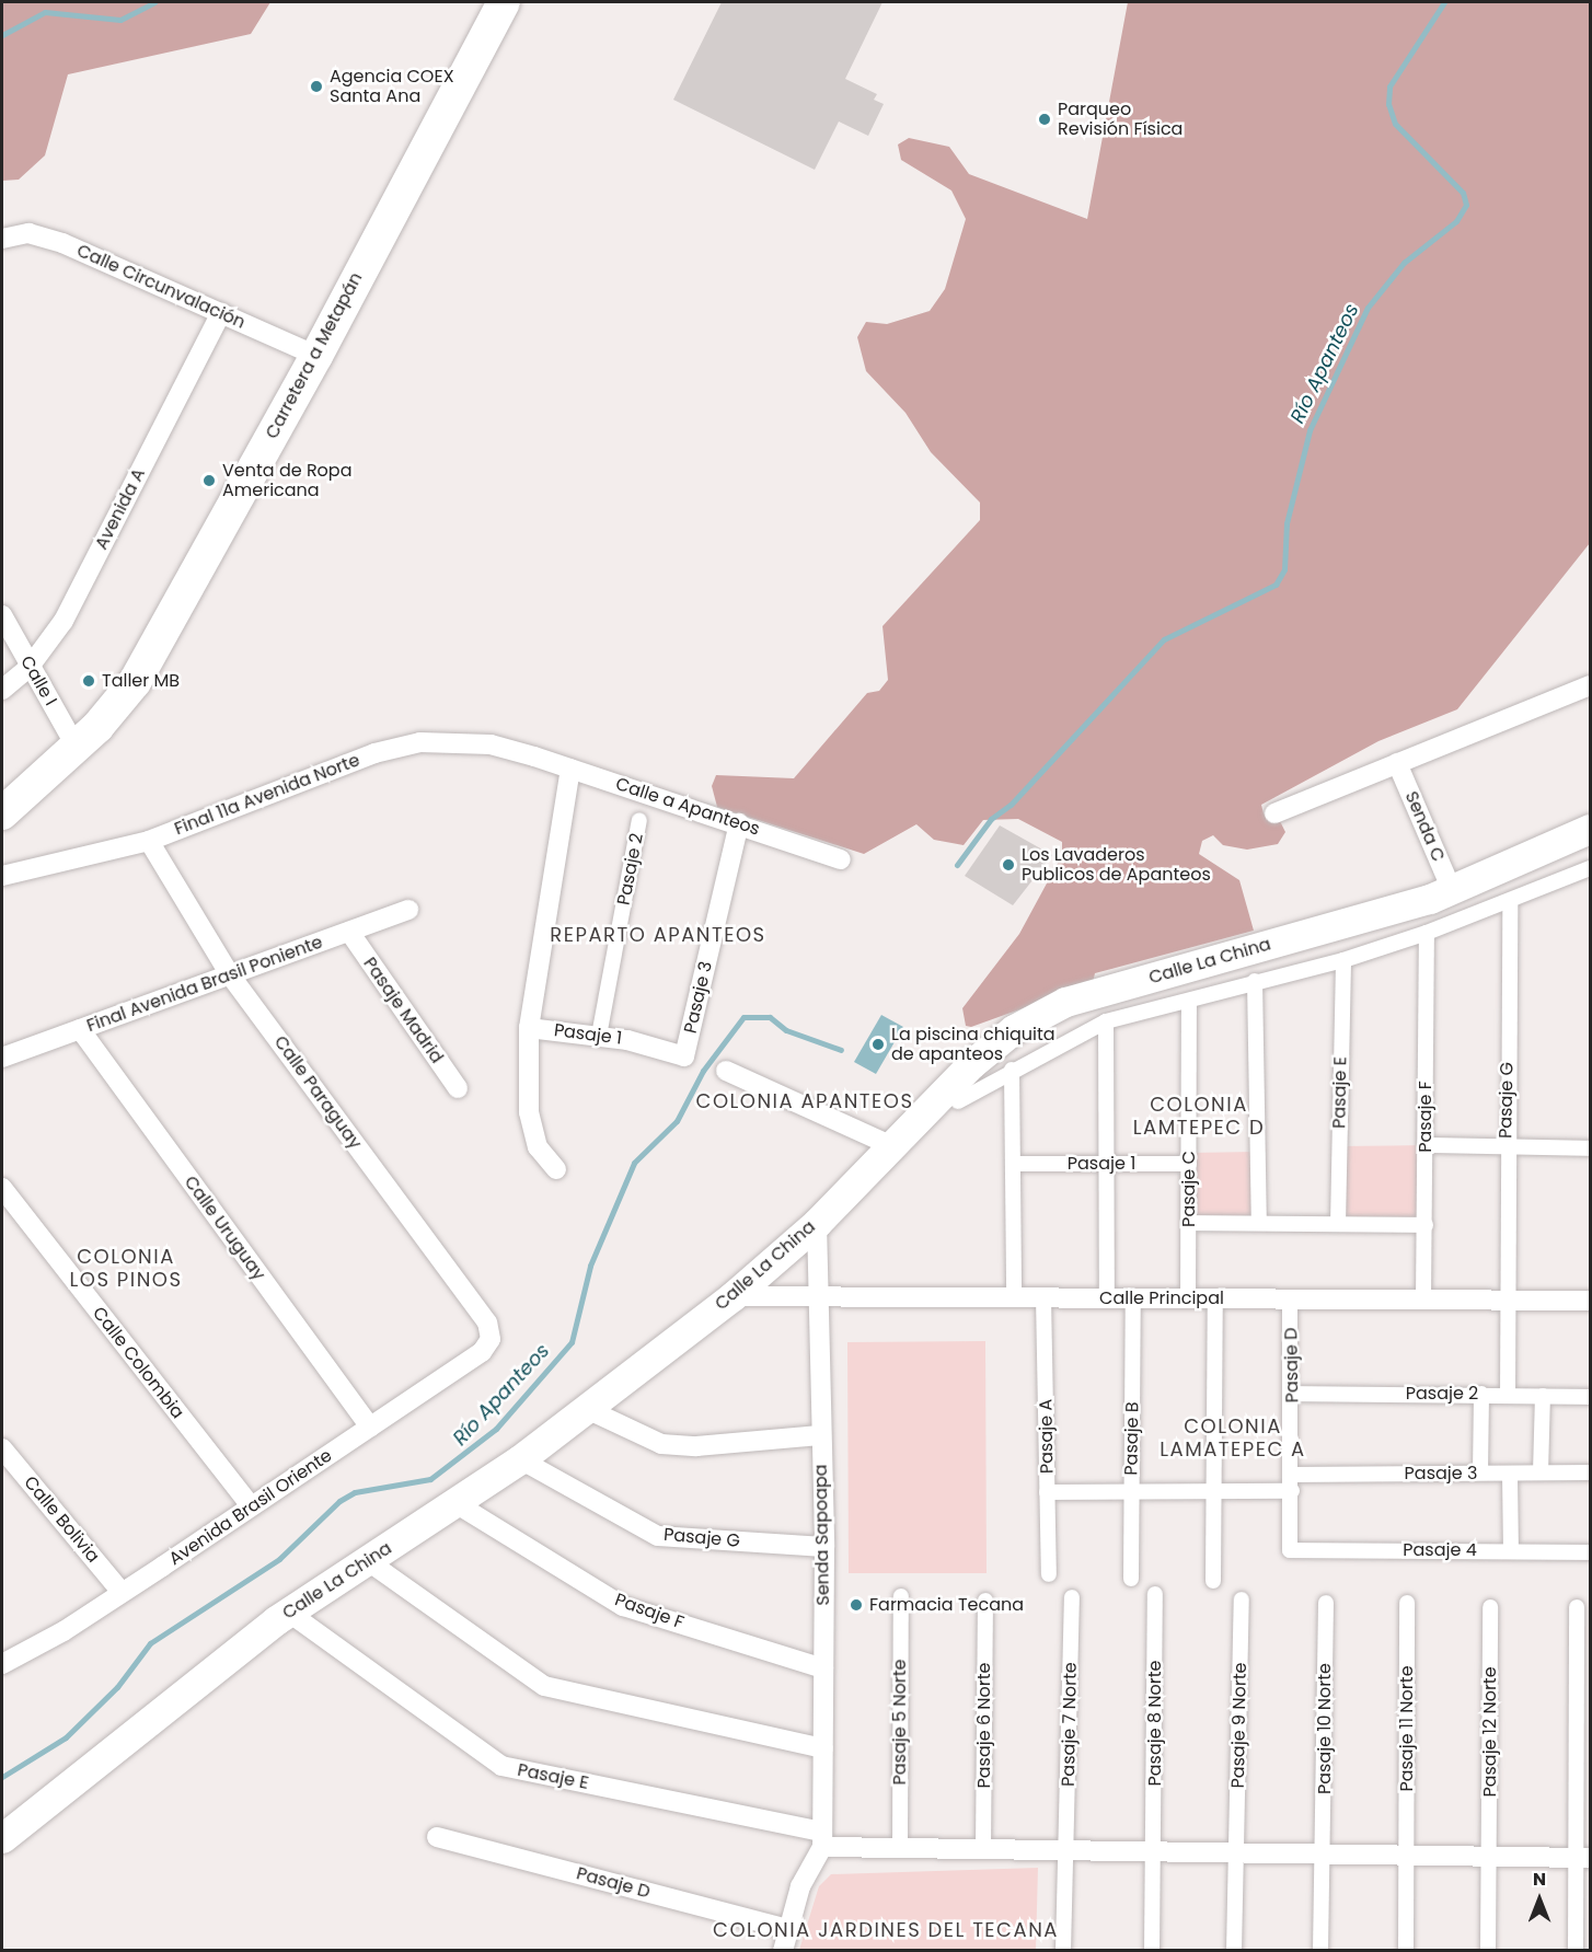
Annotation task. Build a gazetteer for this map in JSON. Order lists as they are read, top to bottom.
{
  "streets": {
    "main road": ["Carretera a Metapán", "Calle La China"],
    "street": [
      "Calle Circunvalación",
      "Avenida A",
      "Calle I",
      "Final 11a Avenida Norte",
      "Calle a Apanteos",
      "Senda C",
      "Pasaje 2",
      "Final Avenida Brasil Poniente",
      "Pasaje 3",
      "Pasaje Madrid",
      "Pasaje 1",
      "Calle Paraguay",
      "Pasaje E",
      "Pasaje G",
      "Pasaje F",
      "Pasaje C",
      "Calle Uruguay",
      "Calle Principal",
      "Calle Colombia",
      "Pasaje D",
      "Pasaje A",
      "Pasaje B",
      "Avenida Brasil Oriente",
      "Calle Bolivia",
      "Senda Sapoapa",
      "Pasaje 4",
      "Pasaje 5 Norte",
      "Pasaje 8 Norte",
      "Pasaje 7 Norte",
      "Pasaje 6 Norte",
      "Pasaje 9 Norte",
      "Pasaje 10 Norte",
      "Pasaje 11 Norte",
      "Pasaje 12 Norte"
    ]
  },
  "crossings": [
    ["Calle Circunvalación", "Carretera a Metapán"],
    ["Calle Circunvalación", "Avenida A"],
    ["Carretera a Metapán", "Calle I"],
    ["Avenida A", "Calle I"],
    ["Final 11a Avenida Norte", "Calle a Apanteos"],
    ["Final 11a Avenida Norte", "Calle Paraguay"],
    ["Calle a Apanteos", "Pasaje 3"],
    ["Senda C", "Calle La China"],
    ["Pasaje 2", "Pasaje 1"],
    ["Pasaje 2", "Pasaje D"],
    ["Calle La China", "Pasaje E"],
    ["Calle La China", "Pasaje G"],
    ["Calle La China", "Pasaje F"],
    ["Calle La China", "Calle Principal"],
    ["Calle La China", "Senda Sapoapa"],
    ["Final Avenida Brasil Poniente", "Pasaje Madrid"],
    ["Final Avenida Brasil Poniente", "Calle Paraguay"],
    ["Final Avenida Brasil Poniente", "Calle Uruguay"],
    ["Pasaje 3", "Pasaje 1"],
    ["Pasaje 3", "Pasaje D"],
    ["Pasaje 1", "Pasaje C"],
    ["Calle Paraguay", "Avenida Brasil Oriente"],
    ["Pasaje E", "Senda Sapoapa"],
    ["Pasaje E", "Pasaje 5 Norte"],
    ["Pasaje E", "Pasaje 8 Norte"],
    ["Pasaje E", "Pasaje 7 Norte"],
    ["Pasaje E", "Pasaje 6 Norte"],
    ["Pasaje E", "Pasaje 9 Norte"],
    ["Pasaje E", "Pasaje 10 Norte"],
    ["Pasaje E", "Pasaje 11 Norte"],
    ["Pasaje E", "Pasaje 12 Norte"],
    ["Pasaje G", "Calle Principal"],
    ["Pasaje G", "Senda Sapoapa"],
    ["Pasaje F", "Calle Principal"],
    ["Pasaje F", "Senda Sapoapa"],
    ["Pasaje C", "Calle Principal"],
    ["Calle Uruguay", "Avenida Brasil Oriente"],
    ["Calle Principal", "Pasaje D"],
    ["Calle Principal", "Pasaje A"],
    ["Calle Principal", "Pasaje B"],
    ["Calle Principal", "Senda Sapoapa"],
    ["Calle Colombia", "Avenida Brasil Oriente"],
    ["Pasaje D", "Pasaje 4"],
    ["Avenida Brasil Oriente", "Calle Bolivia"]
  ],
  "districts": [
    "REPARTO APANTEOS",
    "COLONIA APANTEOS",
    "COLONIA LAMTEPEC D",
    "COLONIA LOS PINOS",
    "COLONIA LAMATEPEC A",
    "COLONIA JARDINES DEL TECANA"
  ],
  "water": ["Río Apanteos"],
  "places": [
    "Agencia COEX Santa Ana",
    "Parqueo Revisión Física",
    "Venta de Ropa Americana",
    "Taller MB",
    "Los Lavaderos Publicos de Apanteos",
    "La piscina chiquita de apanteos",
    "Farmacia Tecana"
  ],
  "north": "top"
}
